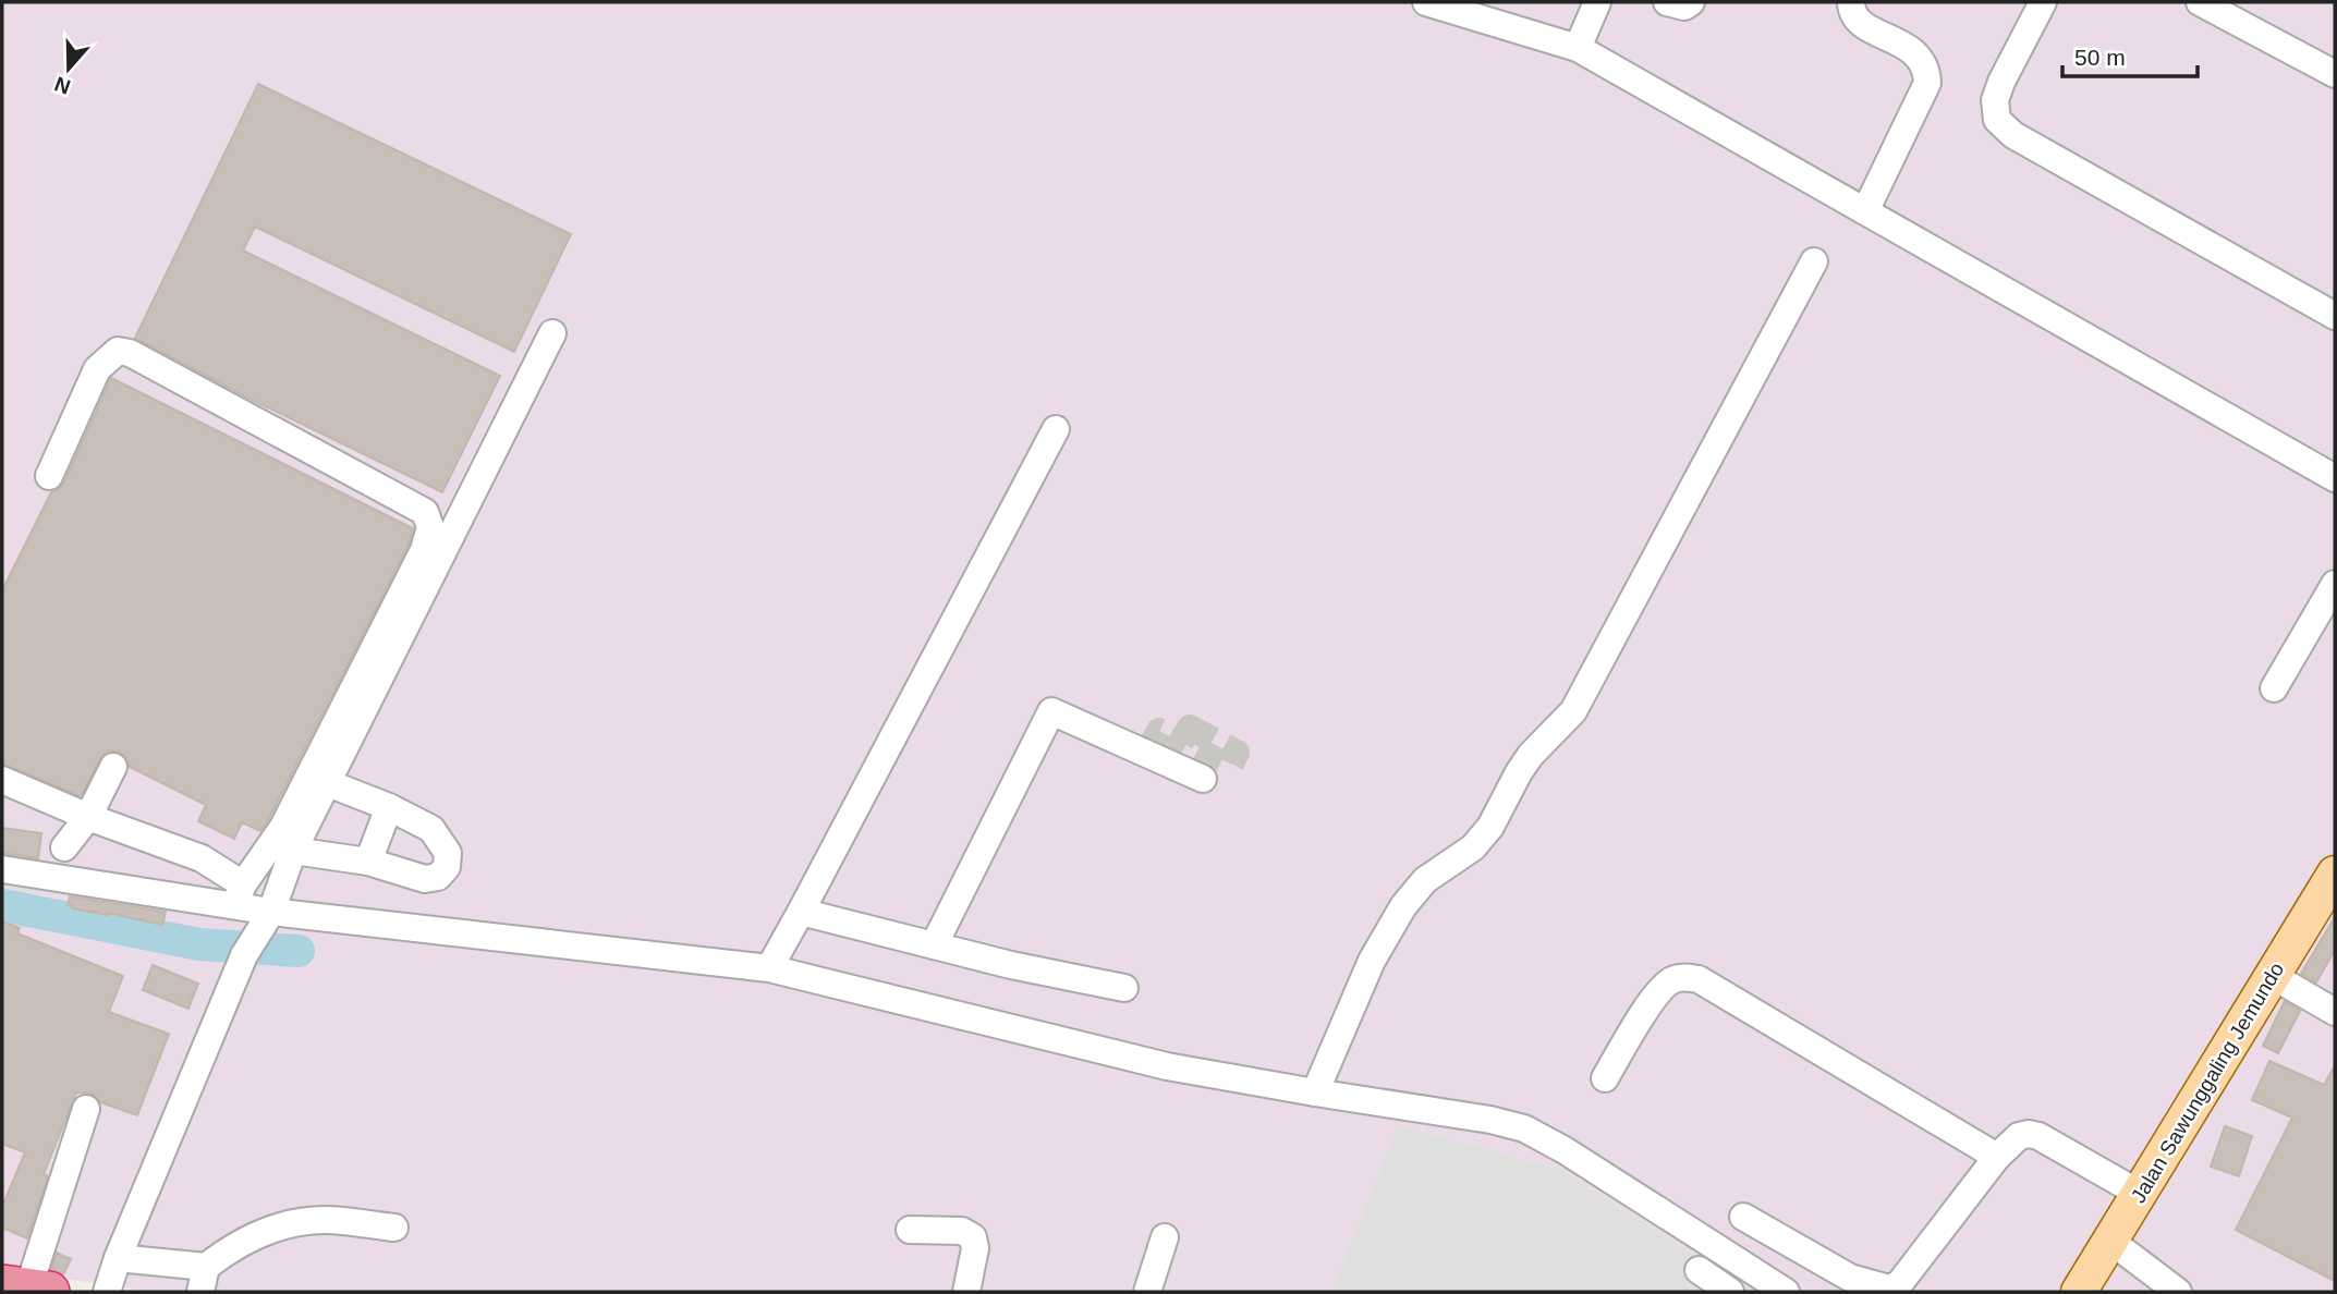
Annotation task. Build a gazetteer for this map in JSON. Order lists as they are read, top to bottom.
{
  "streets": {
    "main road": ["Jalan Sawunggaling Jemundo"]
  },
  "scale_bar": "50 m",
  "north": "bottom"
}
